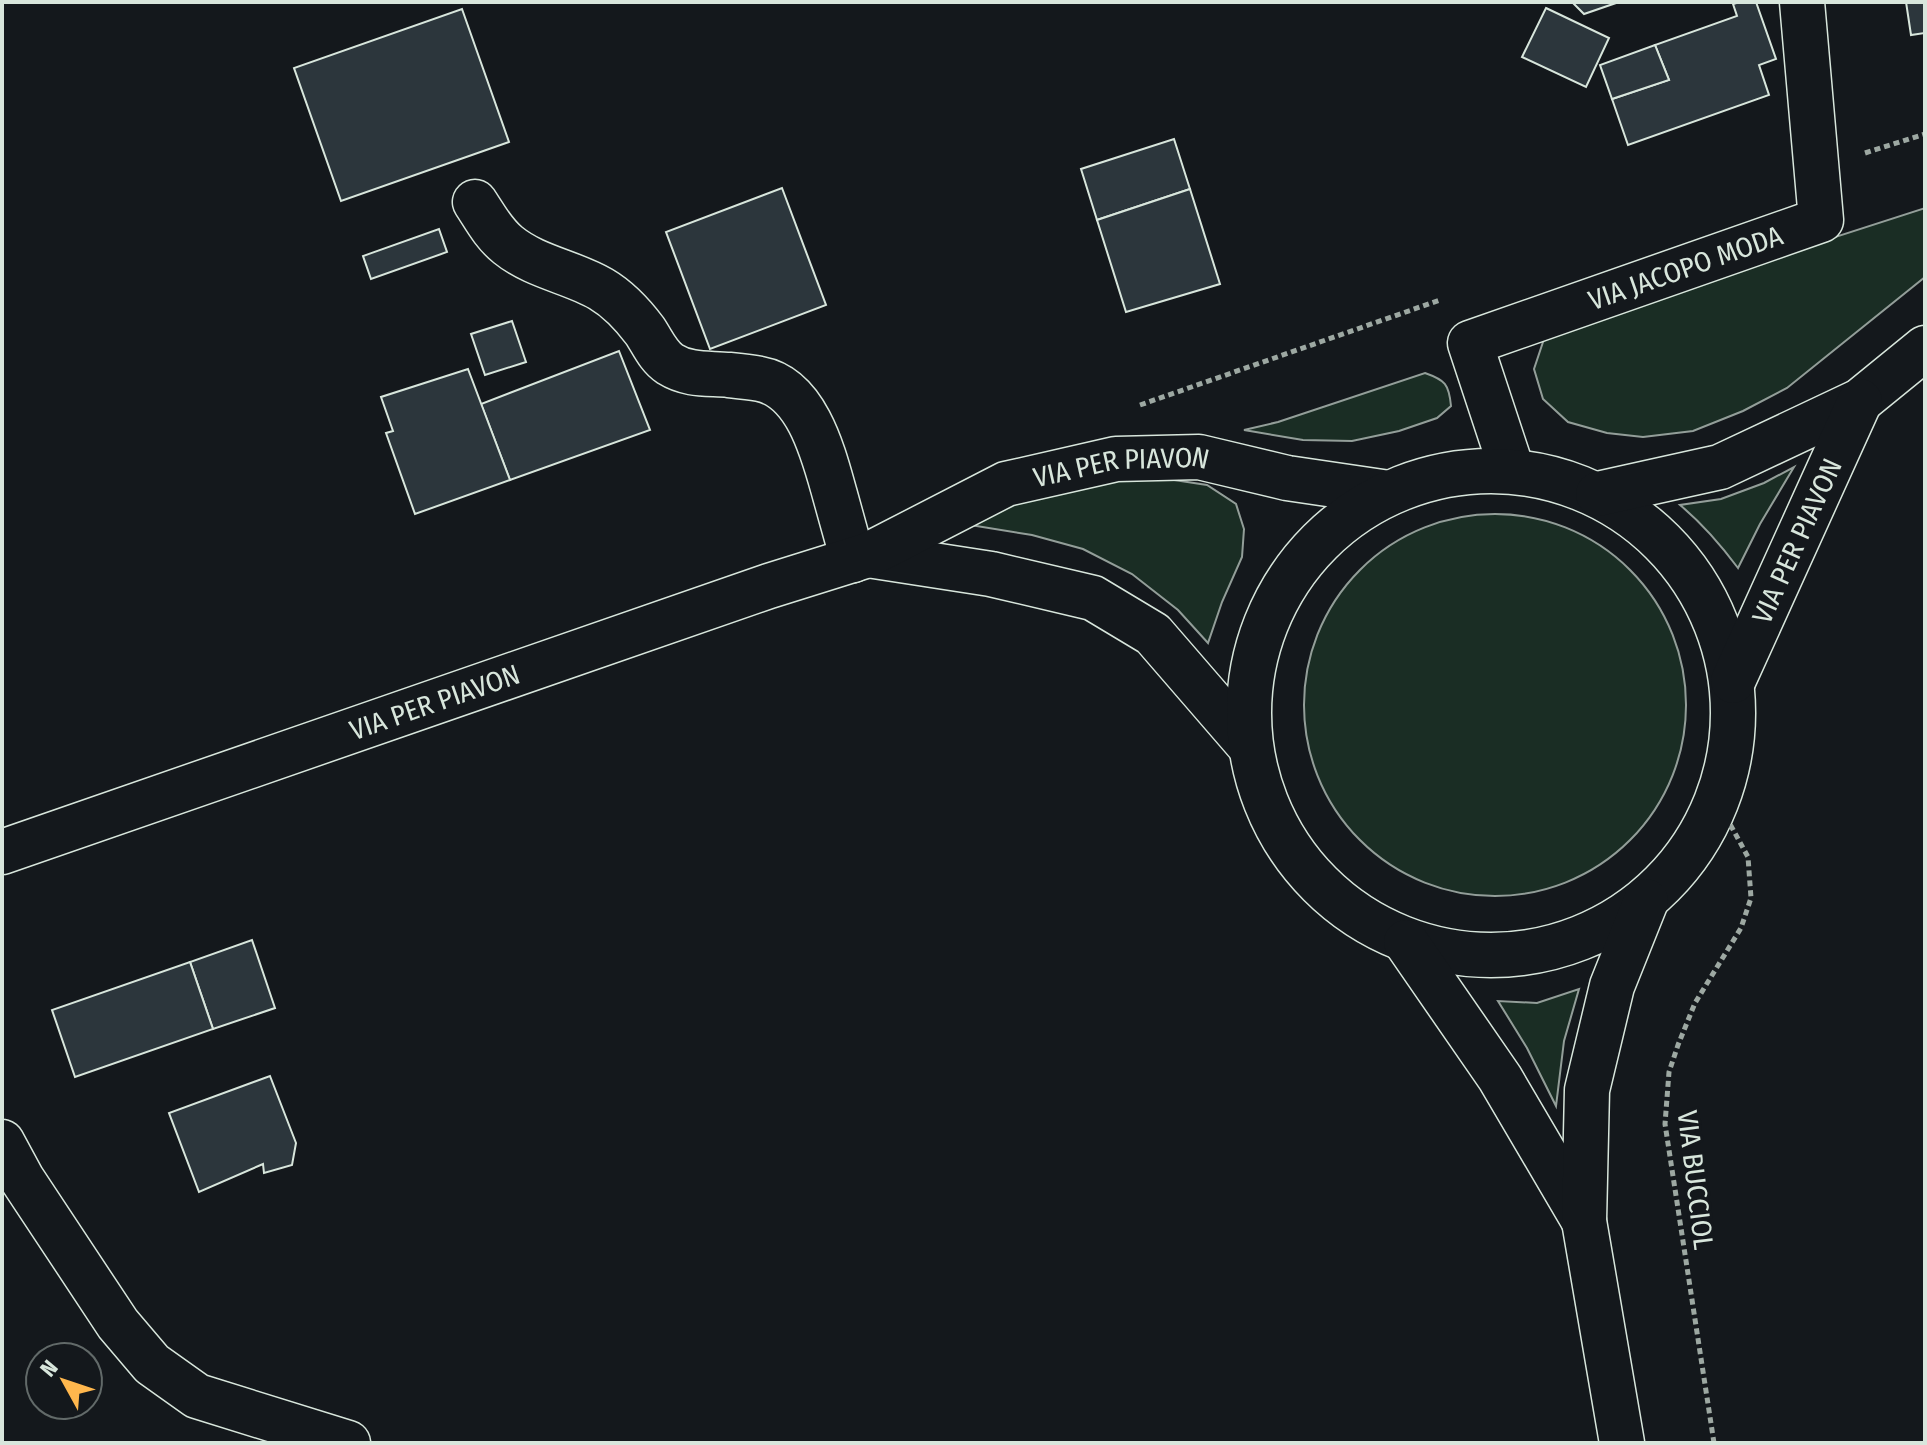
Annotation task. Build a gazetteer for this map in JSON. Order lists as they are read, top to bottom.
{
  "streets": {
    "main road": ["VIA JACOPO MODA", "VIA PER PIAVON"],
    "path": ["VIA BUCCIOL"]
  },
  "north": "top left"
}
